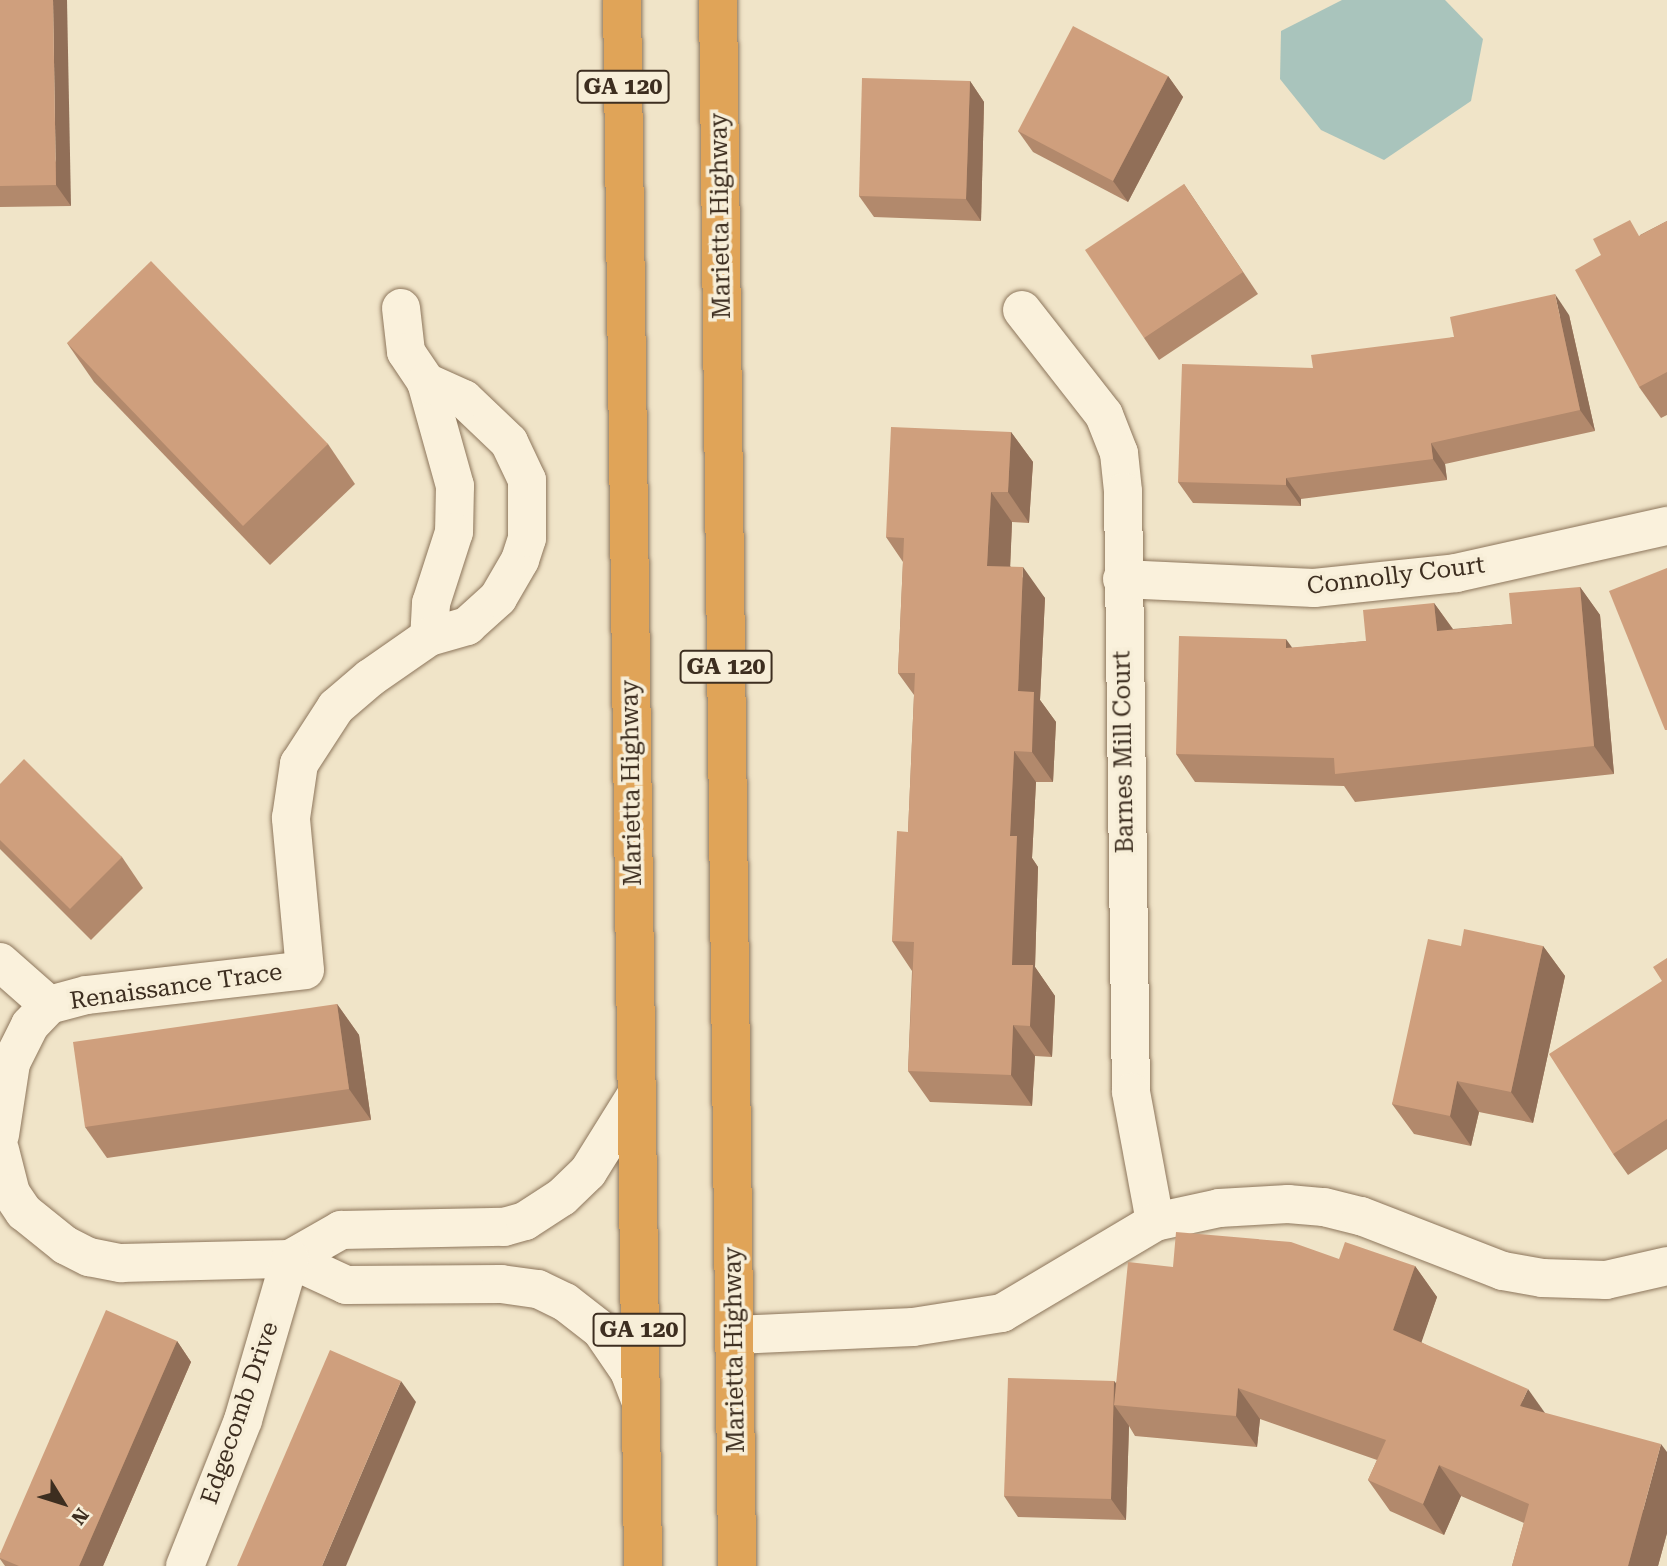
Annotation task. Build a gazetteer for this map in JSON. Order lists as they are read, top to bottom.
{
  "streets": {
    "highway": ["GA 120", "Marietta Highway"],
    "street": [
      "Connolly Court",
      "Barnes Mill Court",
      "Renaissance Trace",
      "Edgecomb Drive"
    ]
  },
  "crossings": [
    ["Connolly Court", "Barnes Mill Court"]
  ],
  "north": "bottom right"
}
